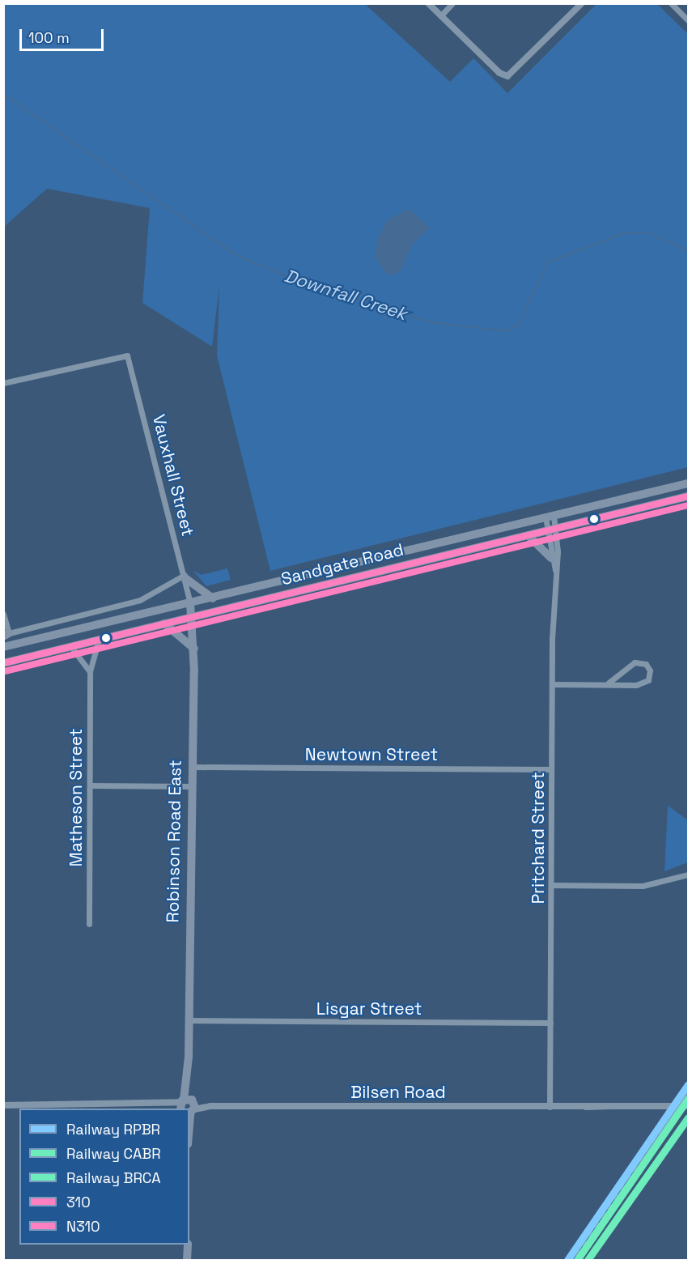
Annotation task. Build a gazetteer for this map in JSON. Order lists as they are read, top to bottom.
{
  "streets": {
    "main road": ["Sandgate Road", "Robinson Road East"],
    "street": [
      "Vauxhall Street",
      "Newtown Street",
      "Matheson Street",
      "Pritchard Street",
      "Lisgar Street",
      "Bilsen Road"
    ]
  },
  "crossings": [
    ["Vauxhall Street", "Sandgate Road"],
    ["Vauxhall Street", "Robinson Road East"],
    ["Sandgate Road", "Matheson Street"],
    ["Sandgate Road", "Pritchard Street"],
    ["Sandgate Road", "Robinson Road East"],
    ["Newtown Street", "Pritchard Street"],
    ["Newtown Street", "Robinson Road East"],
    ["Pritchard Street", "Lisgar Street"],
    ["Pritchard Street", "Bilsen Road"],
    ["Robinson Road East", "Lisgar Street"],
    ["Robinson Road East", "Bilsen Road"]
  ],
  "water": ["Downfall Creek"],
  "lines": [
    "transit line 310",
    "transit line N310",
    "rail line RPBR",
    "rail line CABR",
    "rail line BRCA"
  ],
  "legend": [
    "Railway RPBR",
    "Railway CABR",
    "Railway BRCA",
    "310",
    "N310"
  ],
  "scale_bar": "100 m"
}
